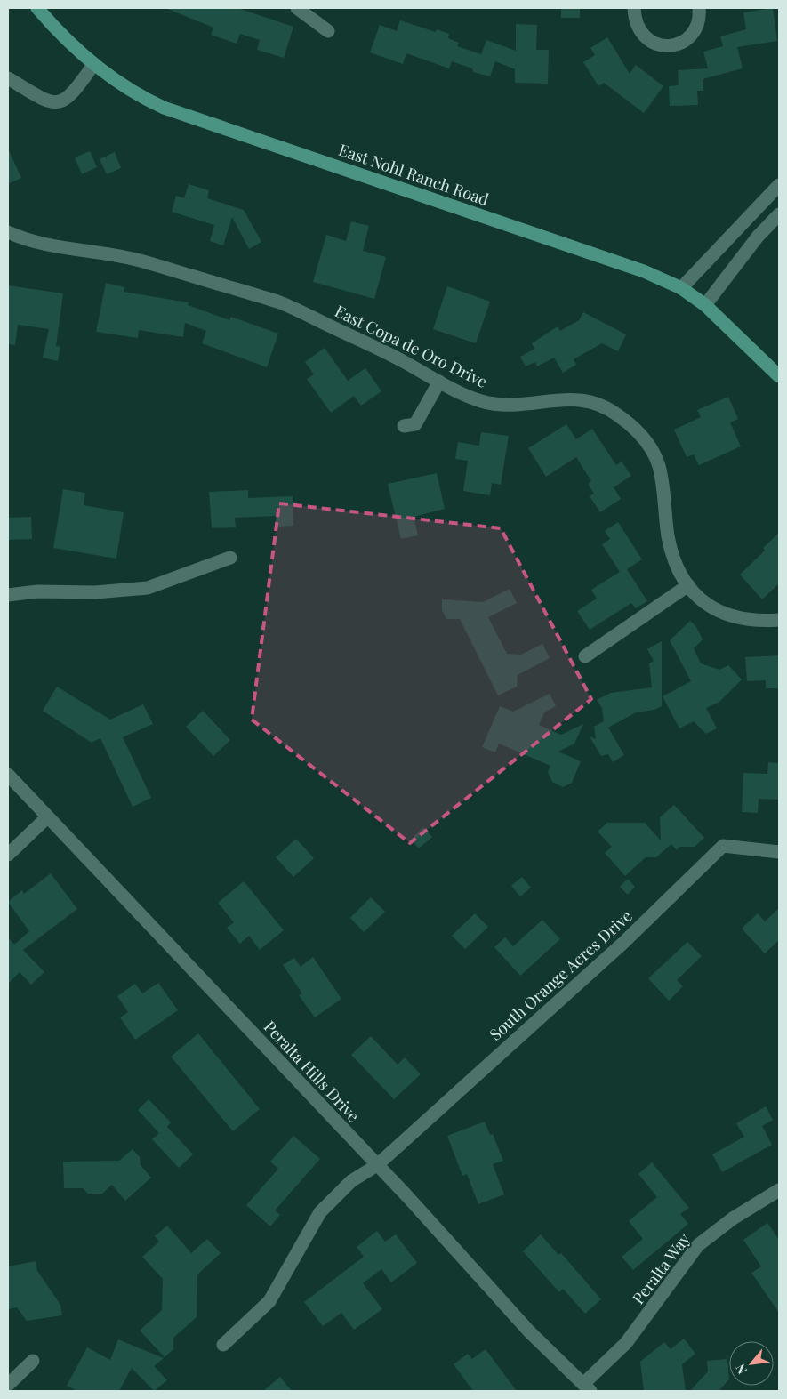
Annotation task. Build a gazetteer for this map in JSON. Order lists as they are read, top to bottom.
{
  "streets": {
    "main road": ["East Nohl Ranch Road"],
    "street": [
      "East Copa de Oro Drive",
      "South Orange Acres Drive",
      "Peralta Hills Drive",
      "Peralta Way"
    ]
  },
  "crossings": [
    ["South Orange Acres Drive", "Peralta Hills Drive"],
    ["Peralta Hills Drive", "Peralta Way"]
  ],
  "north": "bottom left"
}
